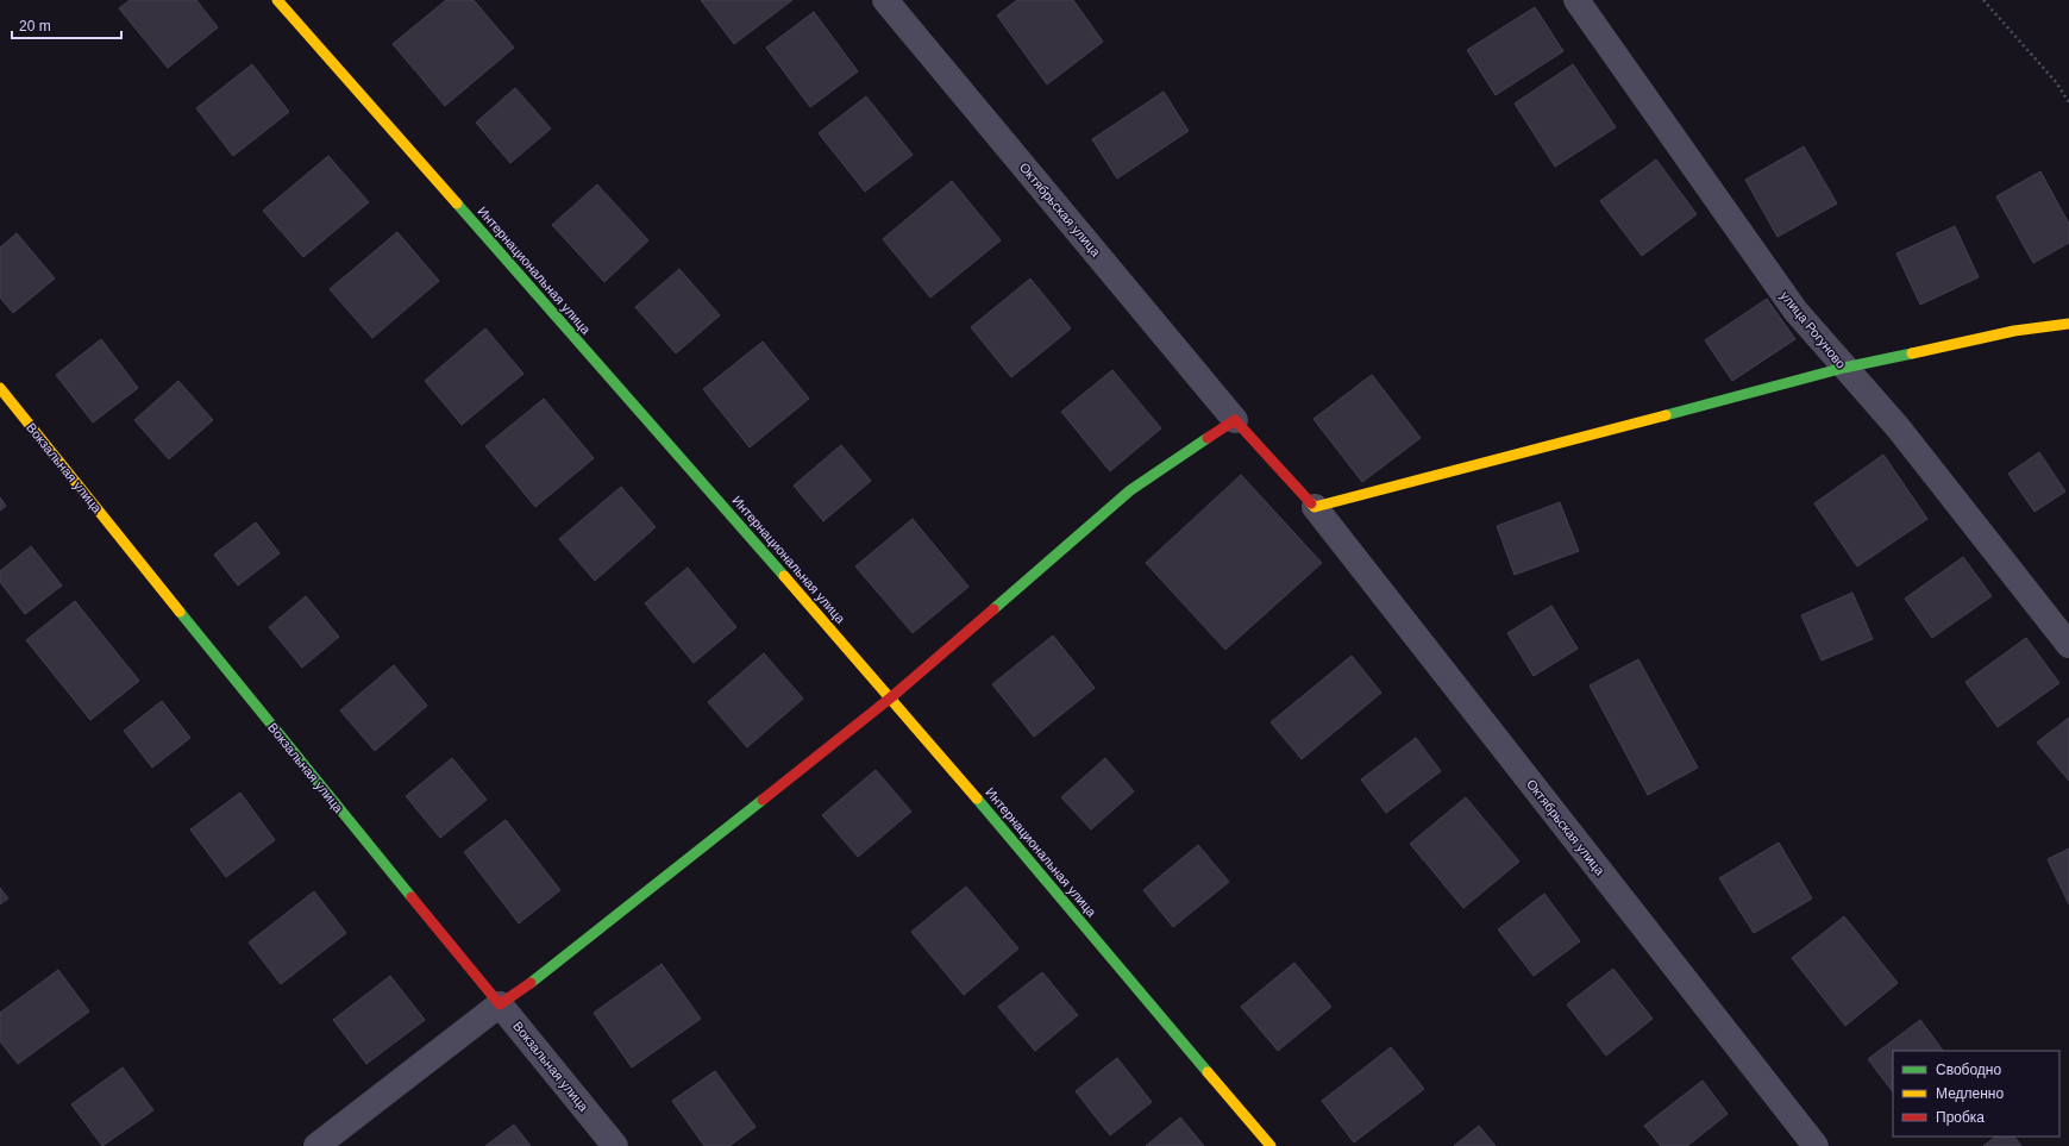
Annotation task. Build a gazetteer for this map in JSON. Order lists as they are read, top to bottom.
{
  "streets": {
    "street": [
      "Октябрьская улица",
      "Интернациональная улица",
      "улица Рогуново",
      "Вокзальная улица"
    ]
  },
  "legend": ["Свободно", "Медленно", "Пробка"],
  "scale_bar": "20 m"
}
